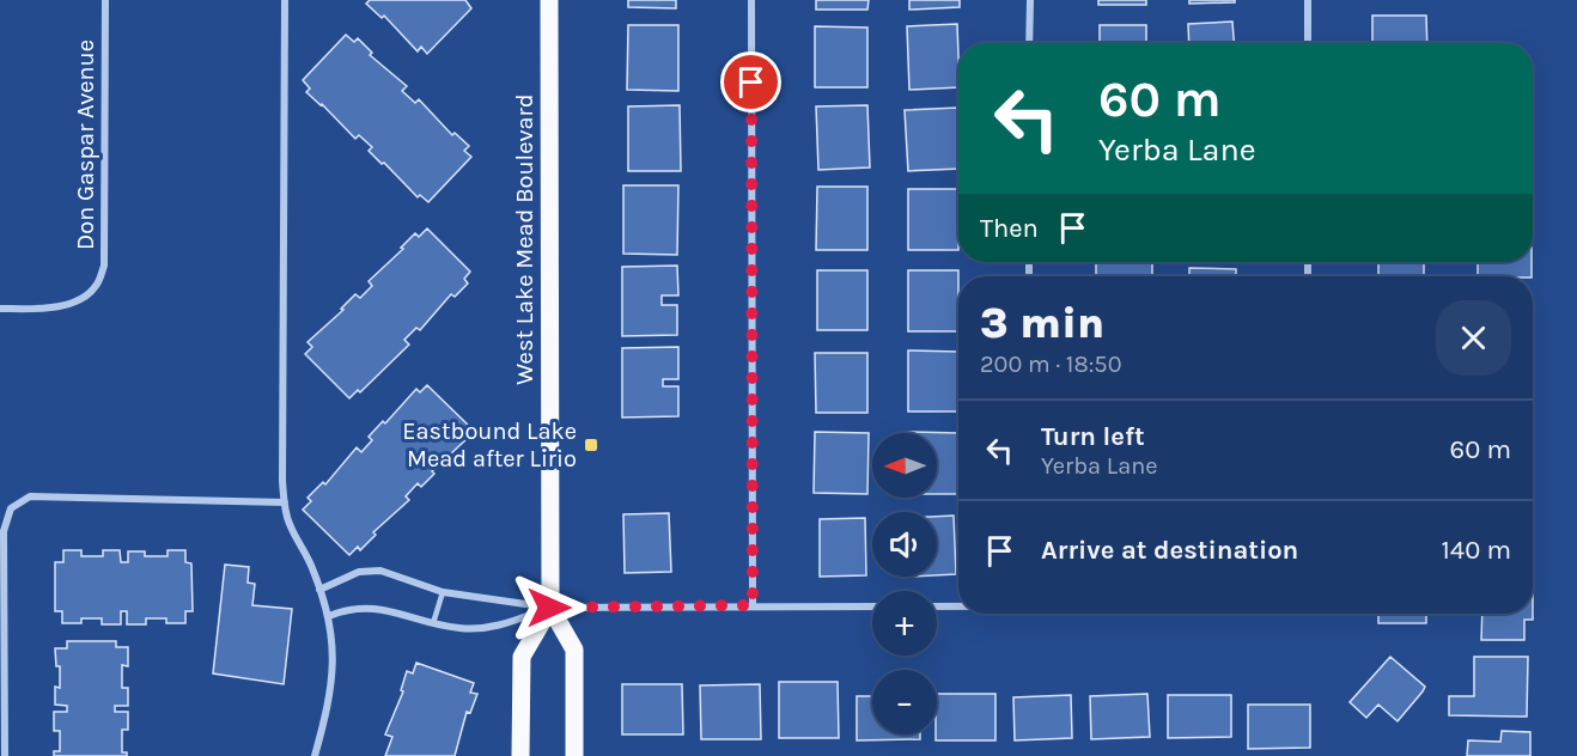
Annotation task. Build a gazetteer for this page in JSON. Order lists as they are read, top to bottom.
{
  "streets": {
    "main road": ["West Lake Mead Boulevard"],
    "street": ["Don Gaspar Avenue"]
  },
  "places": {
    "transit": ["Eastbound Lake Mead after Lirio"]
  },
  "north": "left",
  "page": {
    "turn": ["60 m", "Yerba Lane"],
    "then": "Then",
    "heading": ["3 min", "200 m · 18:50"],
    "list": [
      {
        "name": "Turn left",
        "note": "Yerba Lane",
        "value": "60 m"
      },
      {
        "name": "Arrive at destination",
        "value": "140 m"
      }
    ],
    "map_buttons": ["+", "−"]
  }
}
